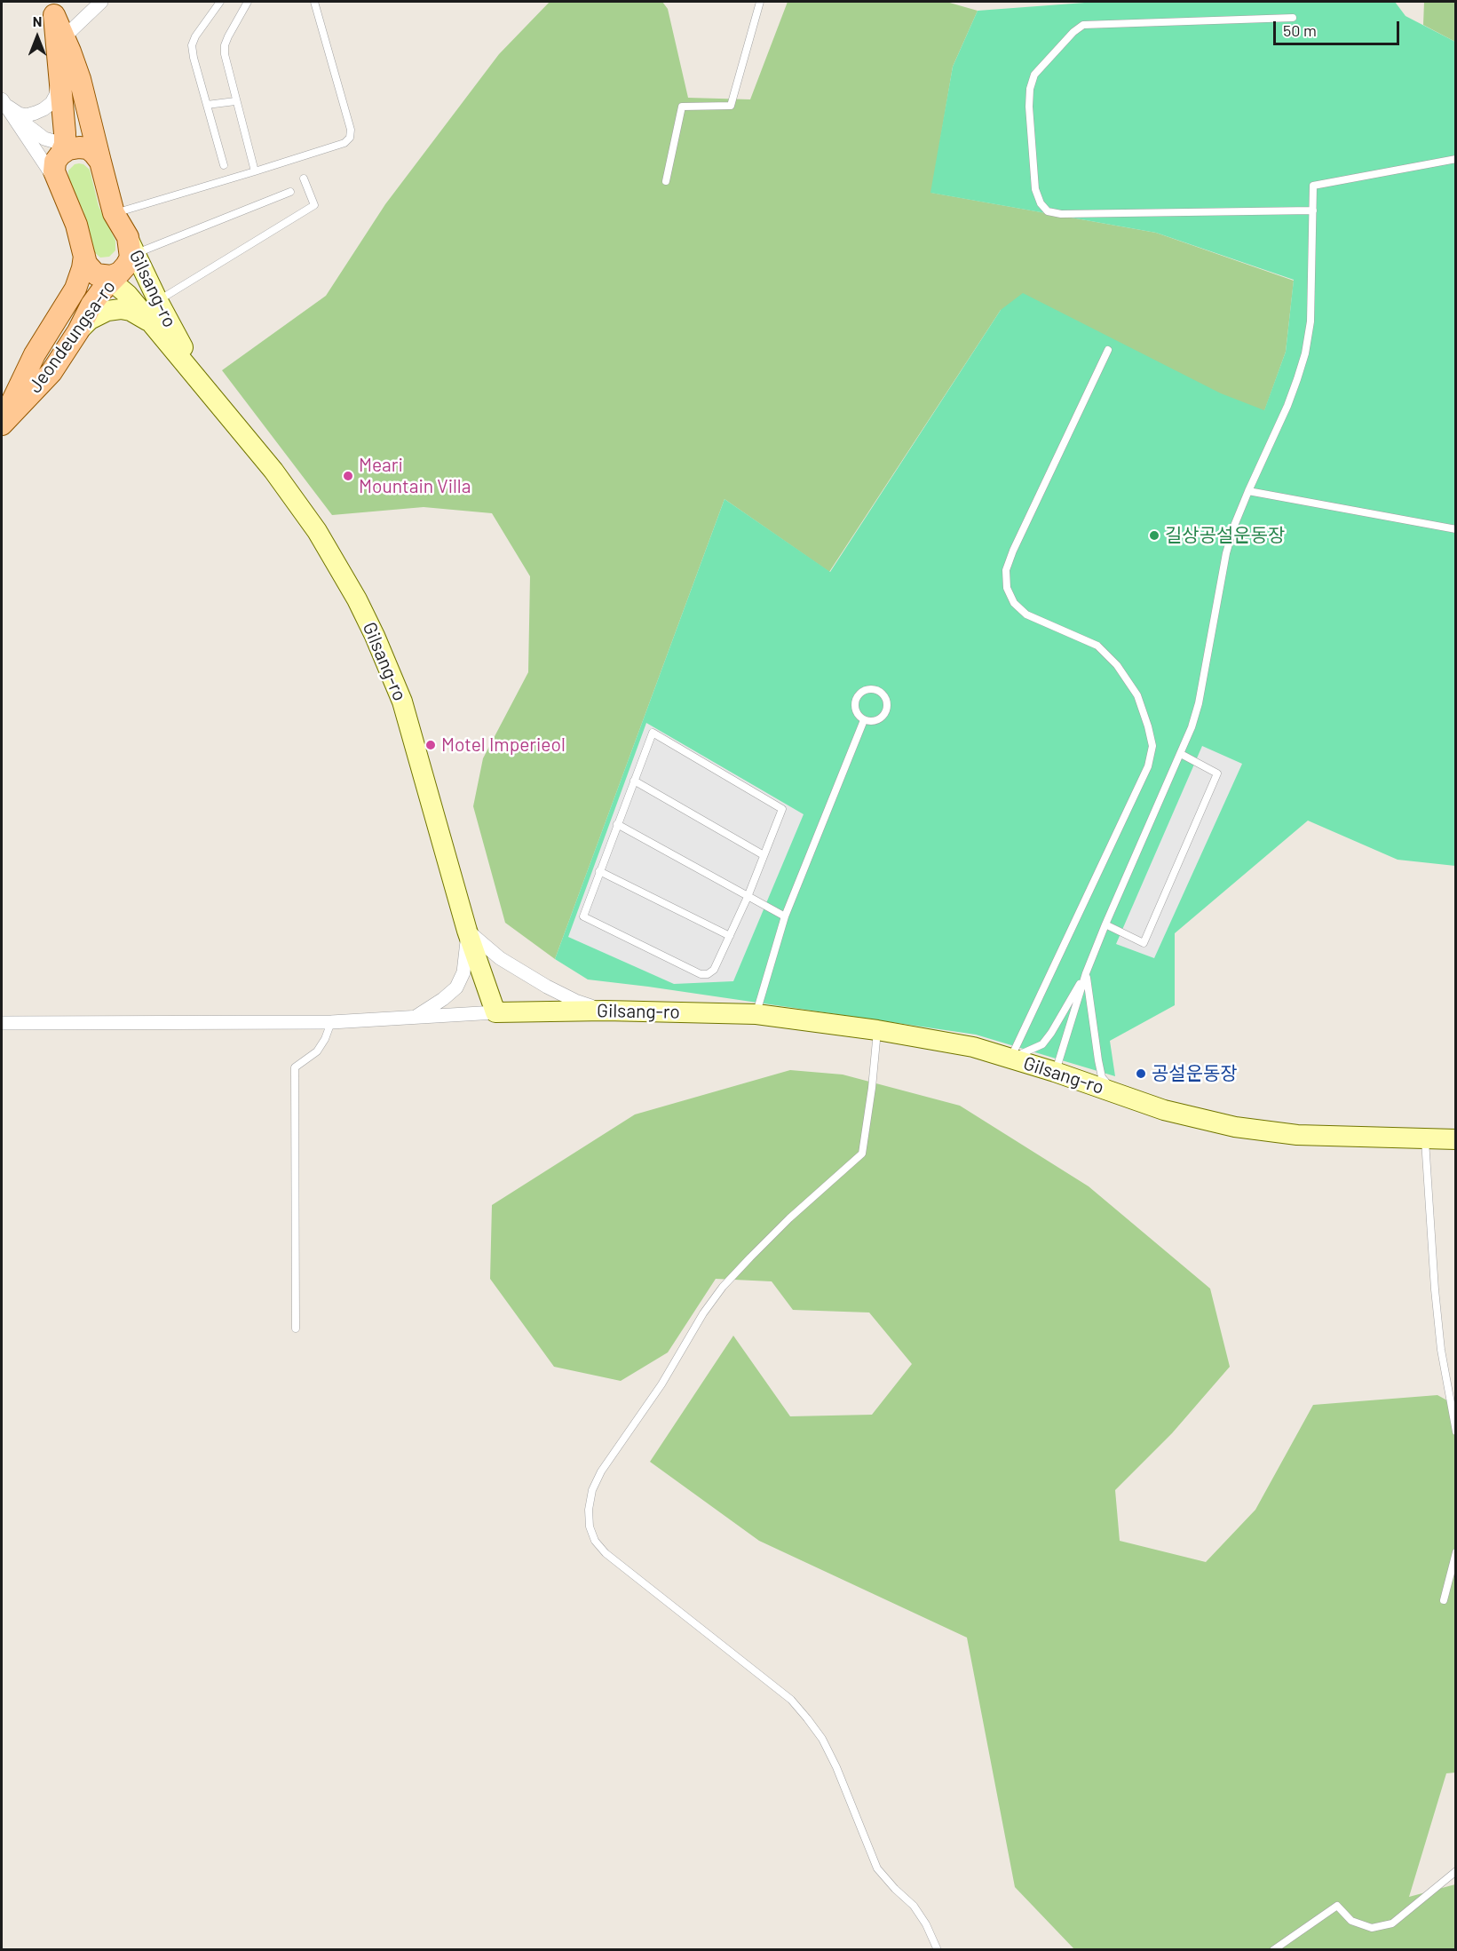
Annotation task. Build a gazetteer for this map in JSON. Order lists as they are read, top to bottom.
{
  "streets": {
    "main road": ["Jeondeungsa-ro"],
    "street": ["Gilsang-ro"]
  },
  "crossings": [
    ["Gilsang-ro", "Jeondeungsa-ro"]
  ],
  "places": [
    "Meari Mountain Villa",
    "길상공설운동장",
    "Motel Imperieol",
    "공설운동장"
  ],
  "scale_bar": "50 m",
  "north": "top"
}
